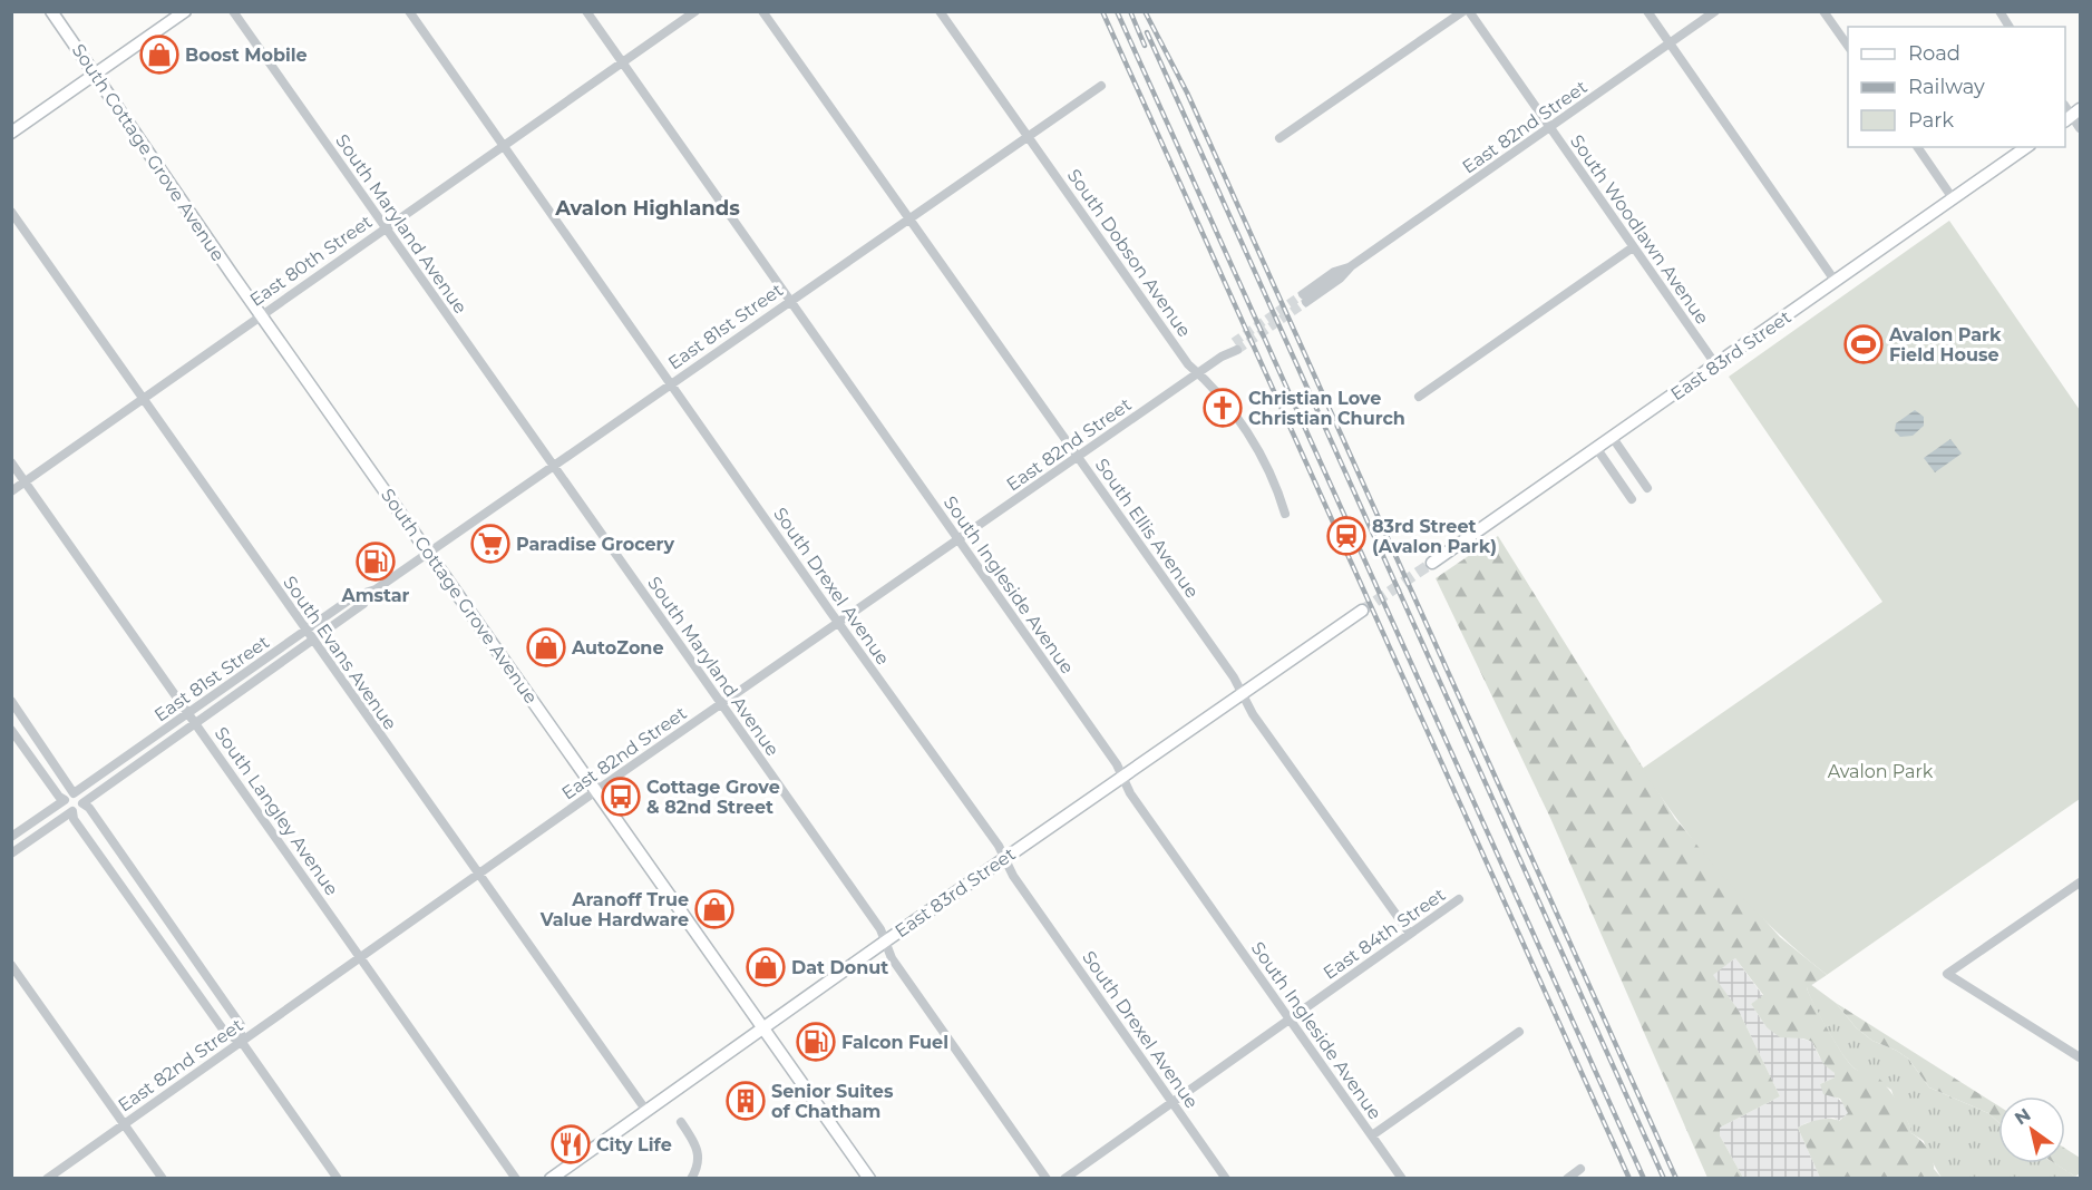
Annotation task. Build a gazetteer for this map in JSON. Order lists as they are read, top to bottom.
{
  "streets": {
    "street": [
      "East 82nd Street",
      "South Cottage Grove Avenue",
      "South Maryland Avenue",
      "South Woodlawn Avenue",
      "South Dobson Avenue",
      "East 80th Street",
      "East 81st Street",
      "East 83rd Street",
      "South Ellis Avenue",
      "South Ingleside Avenue",
      "South Drexel Avenue",
      "South Evans Avenue",
      "South Langley Avenue",
      "East 84th Street"
    ]
  },
  "crossings": [
    ["East 82nd Street", "South Cottage Grove Avenue"],
    ["East 82nd Street", "South Maryland Avenue"],
    ["East 82nd Street", "South Woodlawn Avenue"],
    ["East 82nd Street", "South Dobson Avenue"],
    ["East 82nd Street", "South Ellis Avenue"],
    ["East 82nd Street", "South Ingleside Avenue"],
    ["East 82nd Street", "South Drexel Avenue"],
    ["East 82nd Street", "South Evans Avenue"],
    ["East 82nd Street", "South Langley Avenue"],
    ["South Cottage Grove Avenue", "East 80th Street"],
    ["South Cottage Grove Avenue", "East 81st Street"],
    ["South Cottage Grove Avenue", "East 83rd Street"],
    ["South Maryland Avenue", "East 80th Street"],
    ["South Maryland Avenue", "East 81st Street"],
    ["South Maryland Avenue", "East 83rd Street"],
    ["South Woodlawn Avenue", "East 83rd Street"],
    ["South Dobson Avenue", "East 81st Street"],
    ["East 80th Street", "South Ingleside Avenue"],
    ["East 80th Street", "South Drexel Avenue"],
    ["East 80th Street", "South Evans Avenue"],
    ["East 80th Street", "South Langley Avenue"],
    ["East 81st Street", "South Ellis Avenue"],
    ["East 81st Street", "South Ingleside Avenue"],
    ["East 81st Street", "South Drexel Avenue"],
    ["East 81st Street", "South Evans Avenue"],
    ["East 81st Street", "South Langley Avenue"],
    ["East 83rd Street", "South Ellis Avenue"],
    ["East 83rd Street", "South Ingleside Avenue"],
    ["East 83rd Street", "South Drexel Avenue"],
    ["East 83rd Street", "South Evans Avenue"],
    ["South Ellis Avenue", "East 84th Street"],
    ["South Ingleside Avenue", "East 84th Street"],
    ["South Drexel Avenue", "East 84th Street"]
  ],
  "districts": ["Avalon Highlands"],
  "parks": ["Avalon Park"],
  "places": {
    "shop": [
      "Boost Mobile",
      "AutoZone",
      "Aranoff True Value Hardware",
      "Dat Donut"
    ],
    "sports": ["Avalon Park Field House"],
    "church": ["Christian Love Christian Church"],
    "station": ["83rd Street (Avalon Park)"],
    "supermarket": ["Paradise Grocery"],
    "fuel station": ["Amstar", "Falcon Fuel"],
    "bus stop": ["Cottage Grove & 82nd Street"],
    "building": ["Senior Suites of Chatham"],
    "restaurant": ["City Life"]
  },
  "legend": ["Road", "Railway", "Park"],
  "north": "top left"
}
